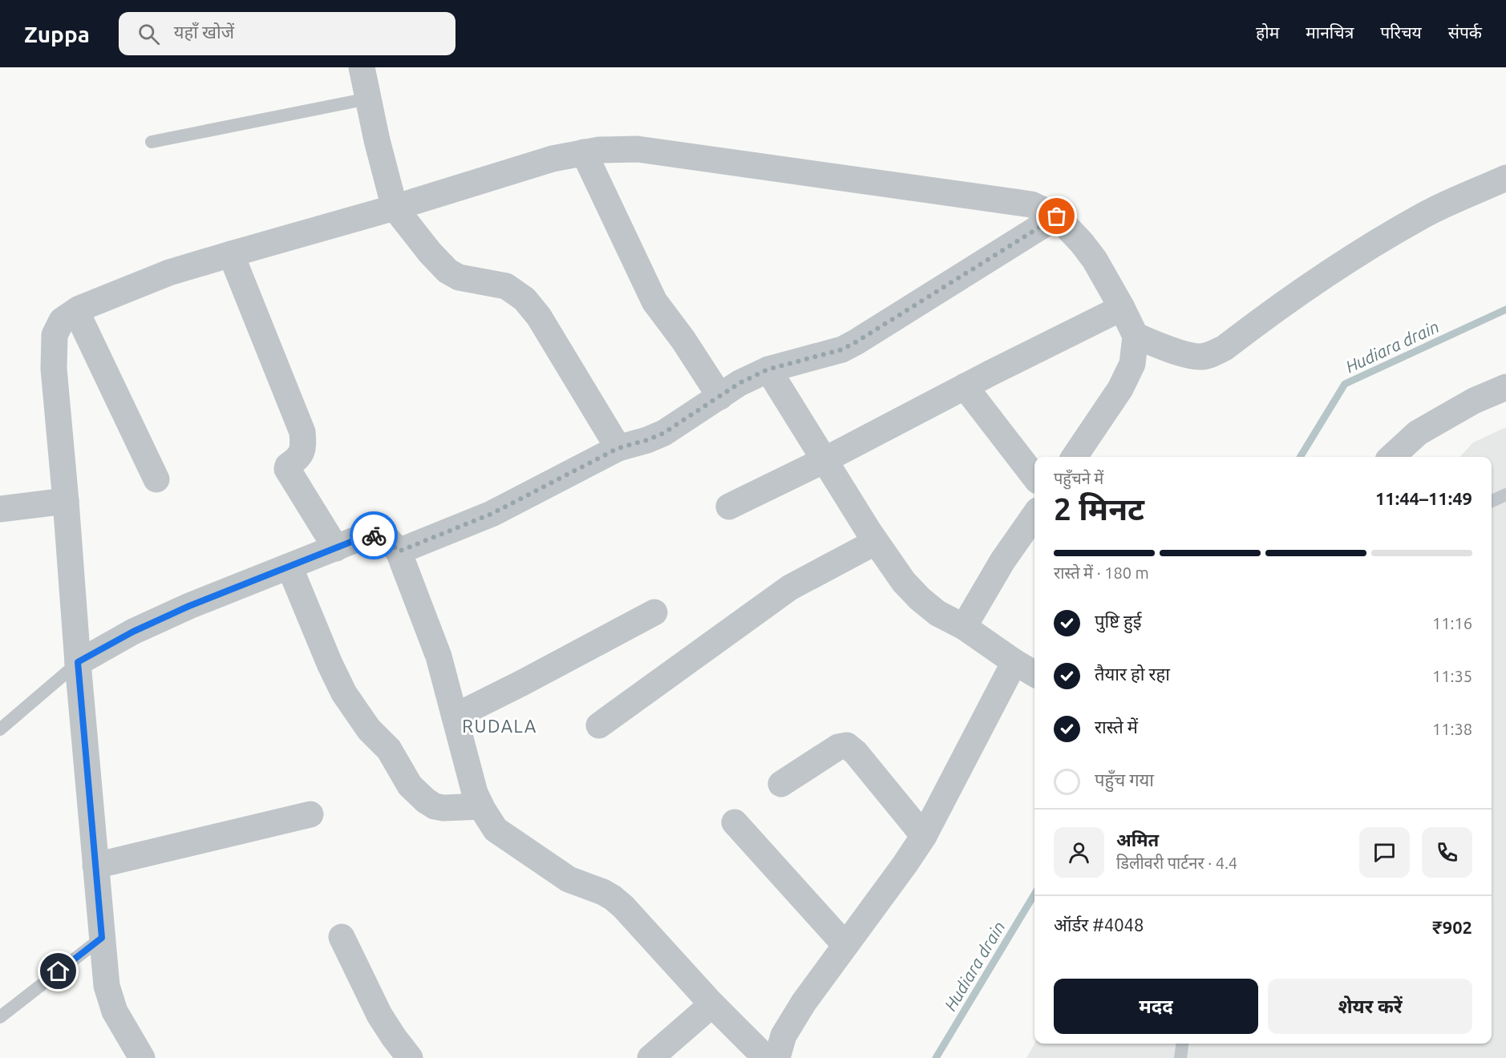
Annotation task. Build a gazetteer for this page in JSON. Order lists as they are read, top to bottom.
{
  "districts": ["RUDALA"],
  "water": ["Hudiara drain"],
  "page": {
    "header": "Zuppa",
    "search": "यहाँ खोजें",
    "nav": [
      "होम",
      "मानचित्र",
      "परिचय",
      "संपर्क"
    ],
    "heading": ["2 मिनट", "पहुँचने में", "11:44–11:49"],
    "panel": [
      "अमित",
      "डिलीवरी पार्टनर · 4.4",
      "ऑर्डर #4048",
      "₹902"
    ],
    "bar": "रास्ते में · 180 m",
    "list": [
      ["पुष्टि हुई", "11:16"],
      ["तैयार हो रहा", "11:35"],
      ["रास्ते में", "11:38"],
      "पहुँच गया"
    ],
    "buttons": ["मदद", "शेयर करें"]
  }
}
